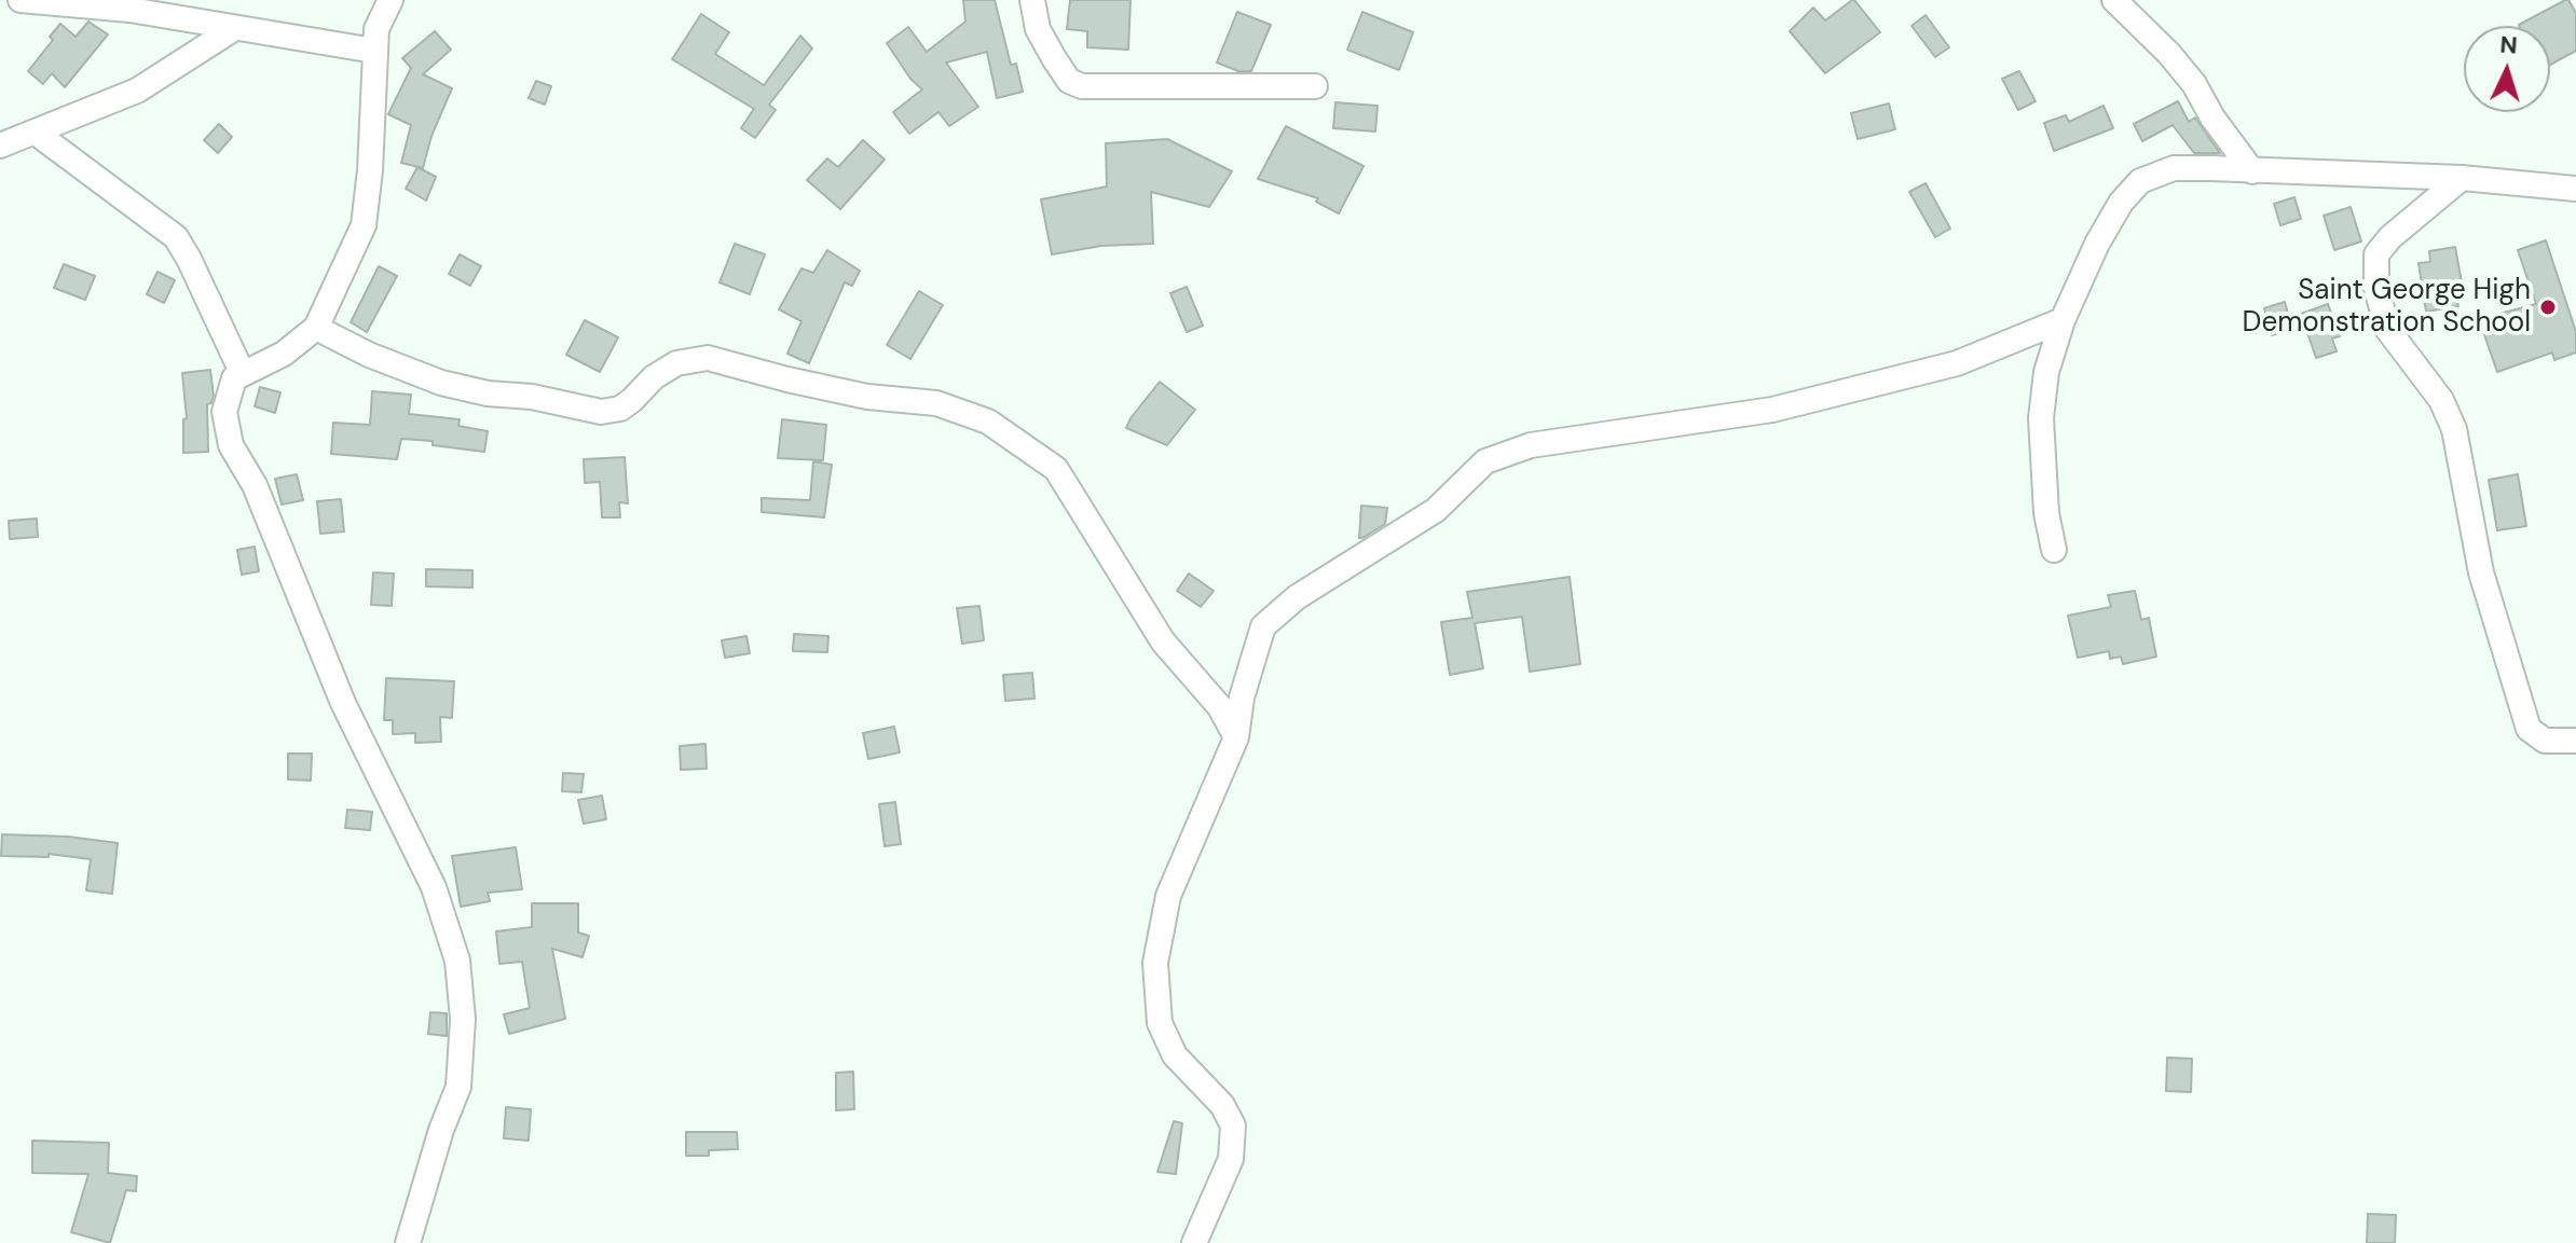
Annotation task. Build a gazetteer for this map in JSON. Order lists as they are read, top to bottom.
{
  "places": ["Saint George High Demonstration School"],
  "north": "top"
}
